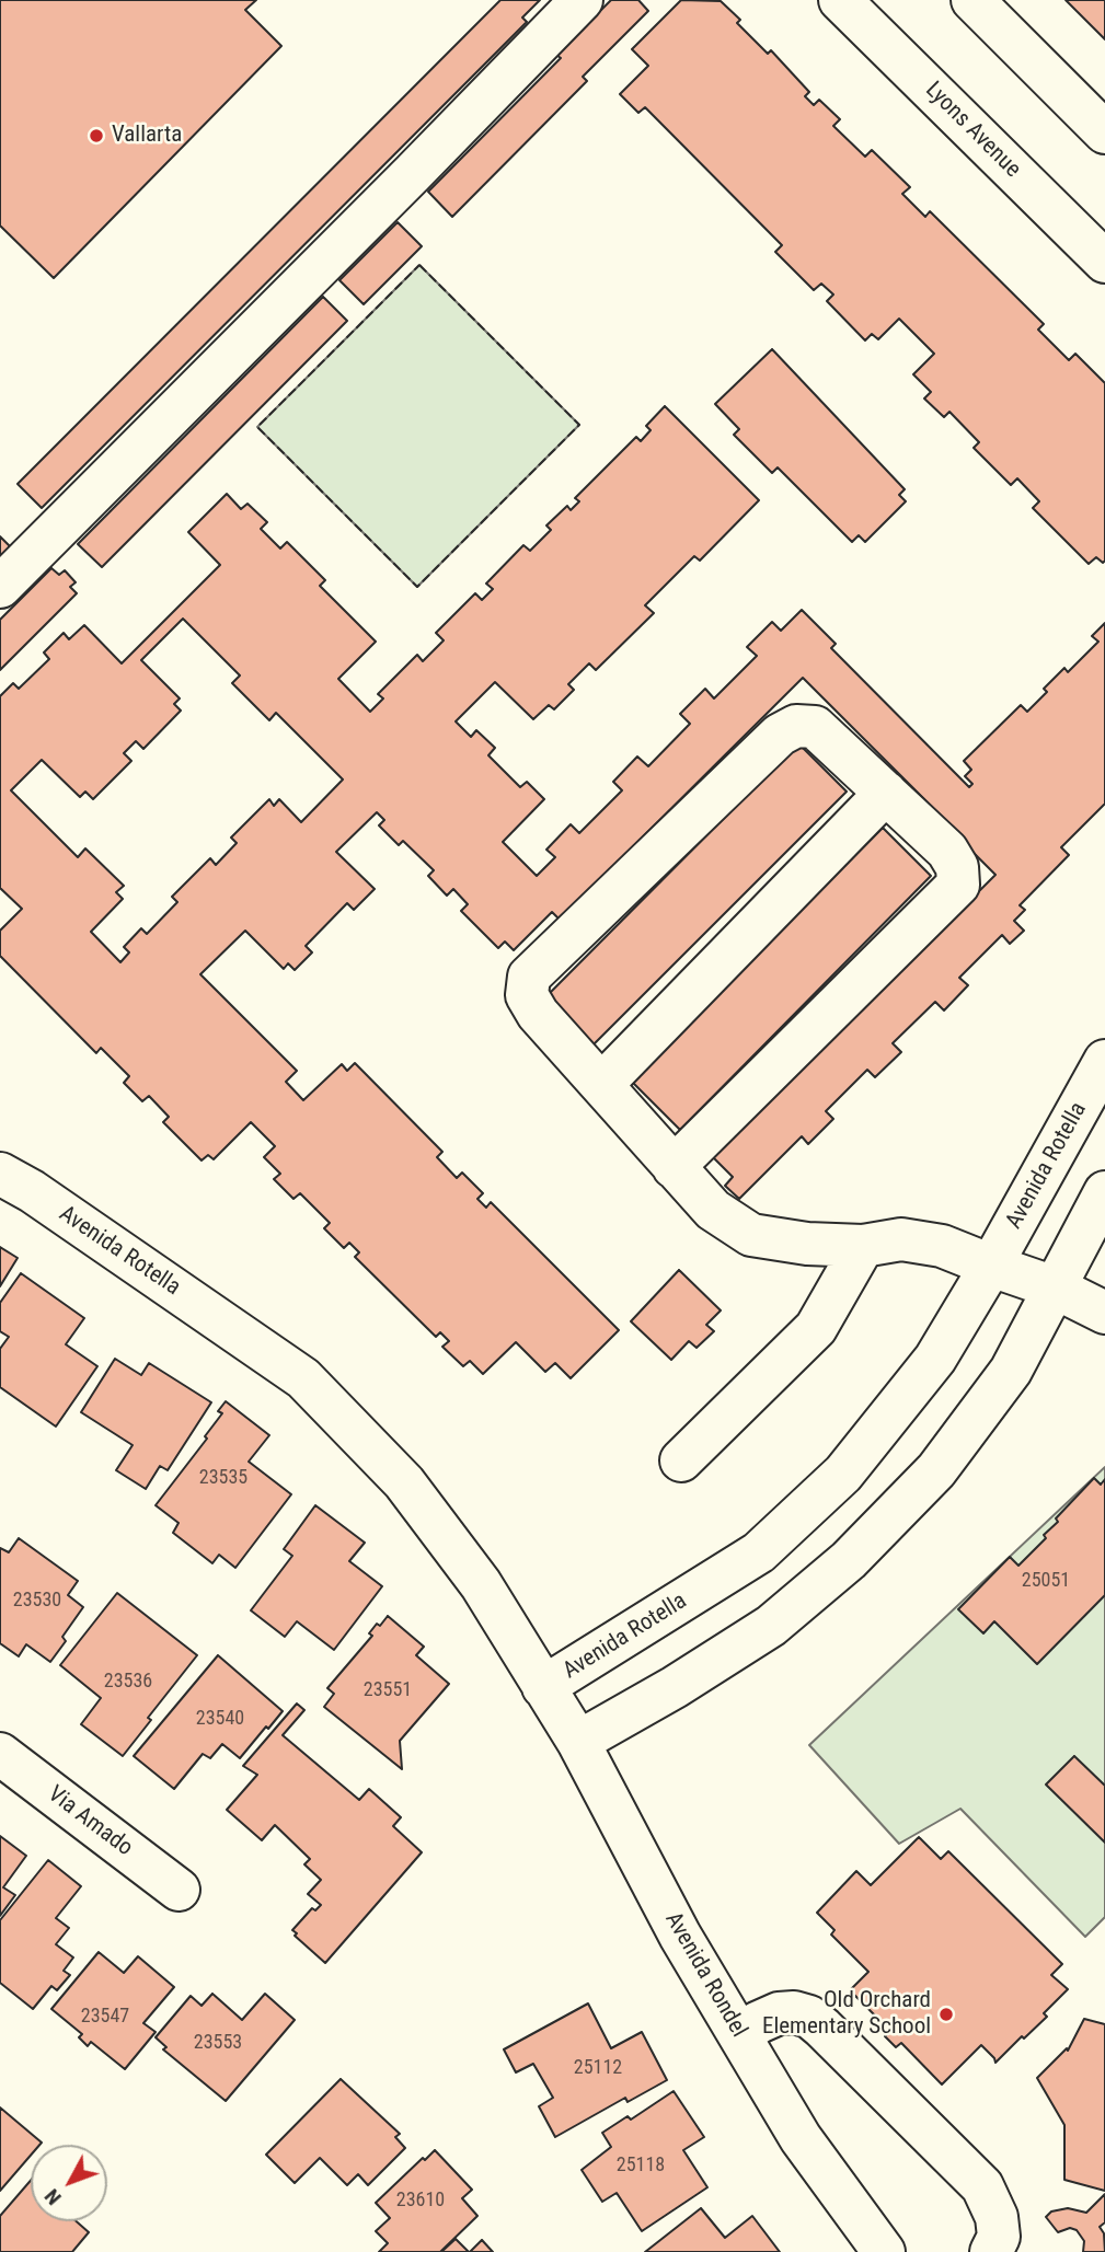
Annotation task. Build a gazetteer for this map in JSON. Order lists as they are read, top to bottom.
{
  "streets": {
    "street": [
      "Lyons Avenue",
      "Avenida Rotella",
      "Via Amado",
      "Avenida Rondel"
    ]
  },
  "crossings": [
    ["Avenida Rotella", "Avenida Rondel"]
  ],
  "places": ["Vallarta", "Old Orchard Elementary School"],
  "house_numbers": [
    "23535",
    "25051",
    "23530",
    "23536",
    "23551",
    "23540",
    "23547",
    "23553",
    "25112",
    "25118",
    "23610"
  ],
  "north": "bottom left"
}
